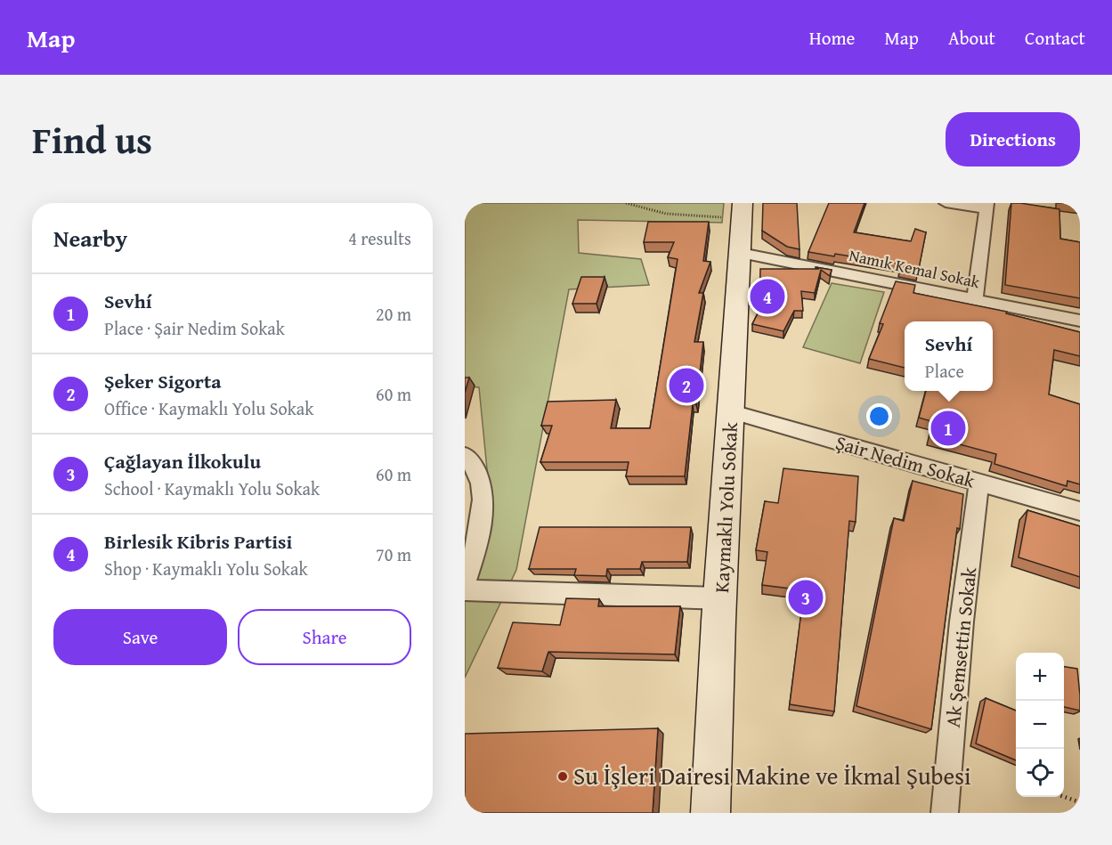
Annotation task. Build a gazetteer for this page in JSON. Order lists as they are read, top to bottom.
{
  "streets": {
    "street": [
      "Namık Kemal Sokak",
      "Şair Nedim Sokak",
      "Kaymaklı Yolu Sokak",
      "Ak Şemsettin Sokak"
    ]
  },
  "crossings": [
    ["Namık Kemal Sokak", "Kaymaklı Yolu Sokak"],
    ["Şair Nedim Sokak", "Kaymaklı Yolu Sokak"],
    ["Şair Nedim Sokak", "Ak Şemsettin Sokak"]
  ],
  "places": ["Su İşleri Dairesi Makine ve İkmal Şubesi"],
  "page": {
    "header": "Map",
    "nav": [
      "Home",
      "Map",
      "About",
      "Contact"
    ],
    "title": "Find us",
    "buttons": [
      "Directions",
      ["Save", "Share"]
    ],
    "heading": ["Nearby", "4 results"],
    "list": [
      {
        "mark": "1",
        "name": "Sevhí",
        "note": "Place · Şair Nedim Sokak",
        "value": "20 m"
      },
      {
        "mark": "2",
        "name": "Şeker Sigorta",
        "note": "Office · Kaymaklı Yolu Sokak",
        "value": "60 m"
      },
      {
        "mark": "3",
        "name": "Çağlayan İlkokulu",
        "note": "School · Kaymaklı Yolu Sokak",
        "value": "60 m"
      },
      {
        "mark": "4",
        "name": "Birlesik Kibris Partisi",
        "note": "Shop · Kaymaklı Yolu Sokak",
        "value": "70 m"
      }
    ],
    "pins": [
      "4",
      "2",
      "1",
      "3"
    ],
    "popup": ["Sevhí", "Place"],
    "map_buttons": ["+", "−"]
  }
}
